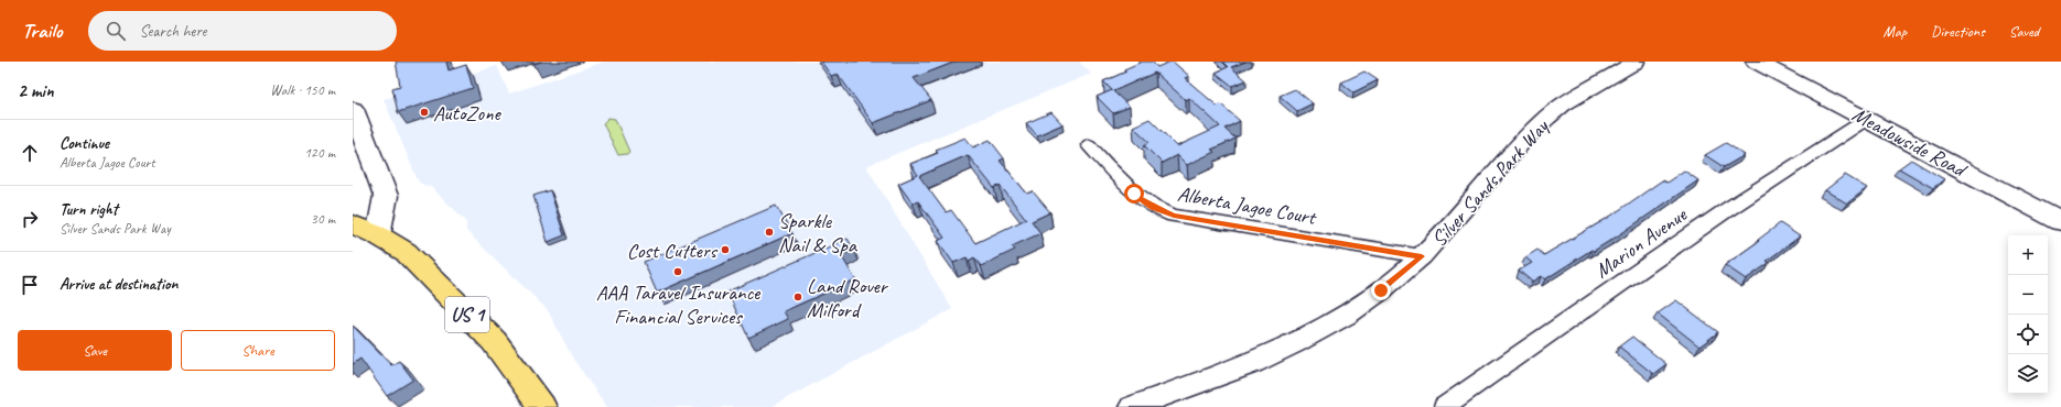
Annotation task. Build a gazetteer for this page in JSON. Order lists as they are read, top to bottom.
{
  "streets": {
    "main road": ["Meadowside Road", "US 1"],
    "street": ["Silver Sands Park Way", "Alberta Jagoe Court", "Marion Avenue"]
  },
  "crossings": [
    ["Meadowside Road", "Marion Avenue"],
    ["Silver Sands Park Way", "Alberta Jagoe Court"]
  ],
  "places": [
    "AutoZone",
    "Sparkle Nail & Spa",
    "Cost Cutters",
    "AAA Taravel Insurance Financial Services",
    "Land Rover Milford"
  ],
  "page": {
    "header": "Trailo",
    "search": "Search here",
    "nav": ["Map", "Directions", "Saved"],
    "heading": ["2 min", "Walk · 150 m"],
    "list": [
      ["Continue", "Alberta Jagoe Court", "120 m"],
      ["Turn right", "Silver Sands Park Way", "30 m"],
      "Arrive at destination"
    ],
    "map_buttons": ["+", "−"],
    "buttons": ["Save", "Share"]
  }
}
